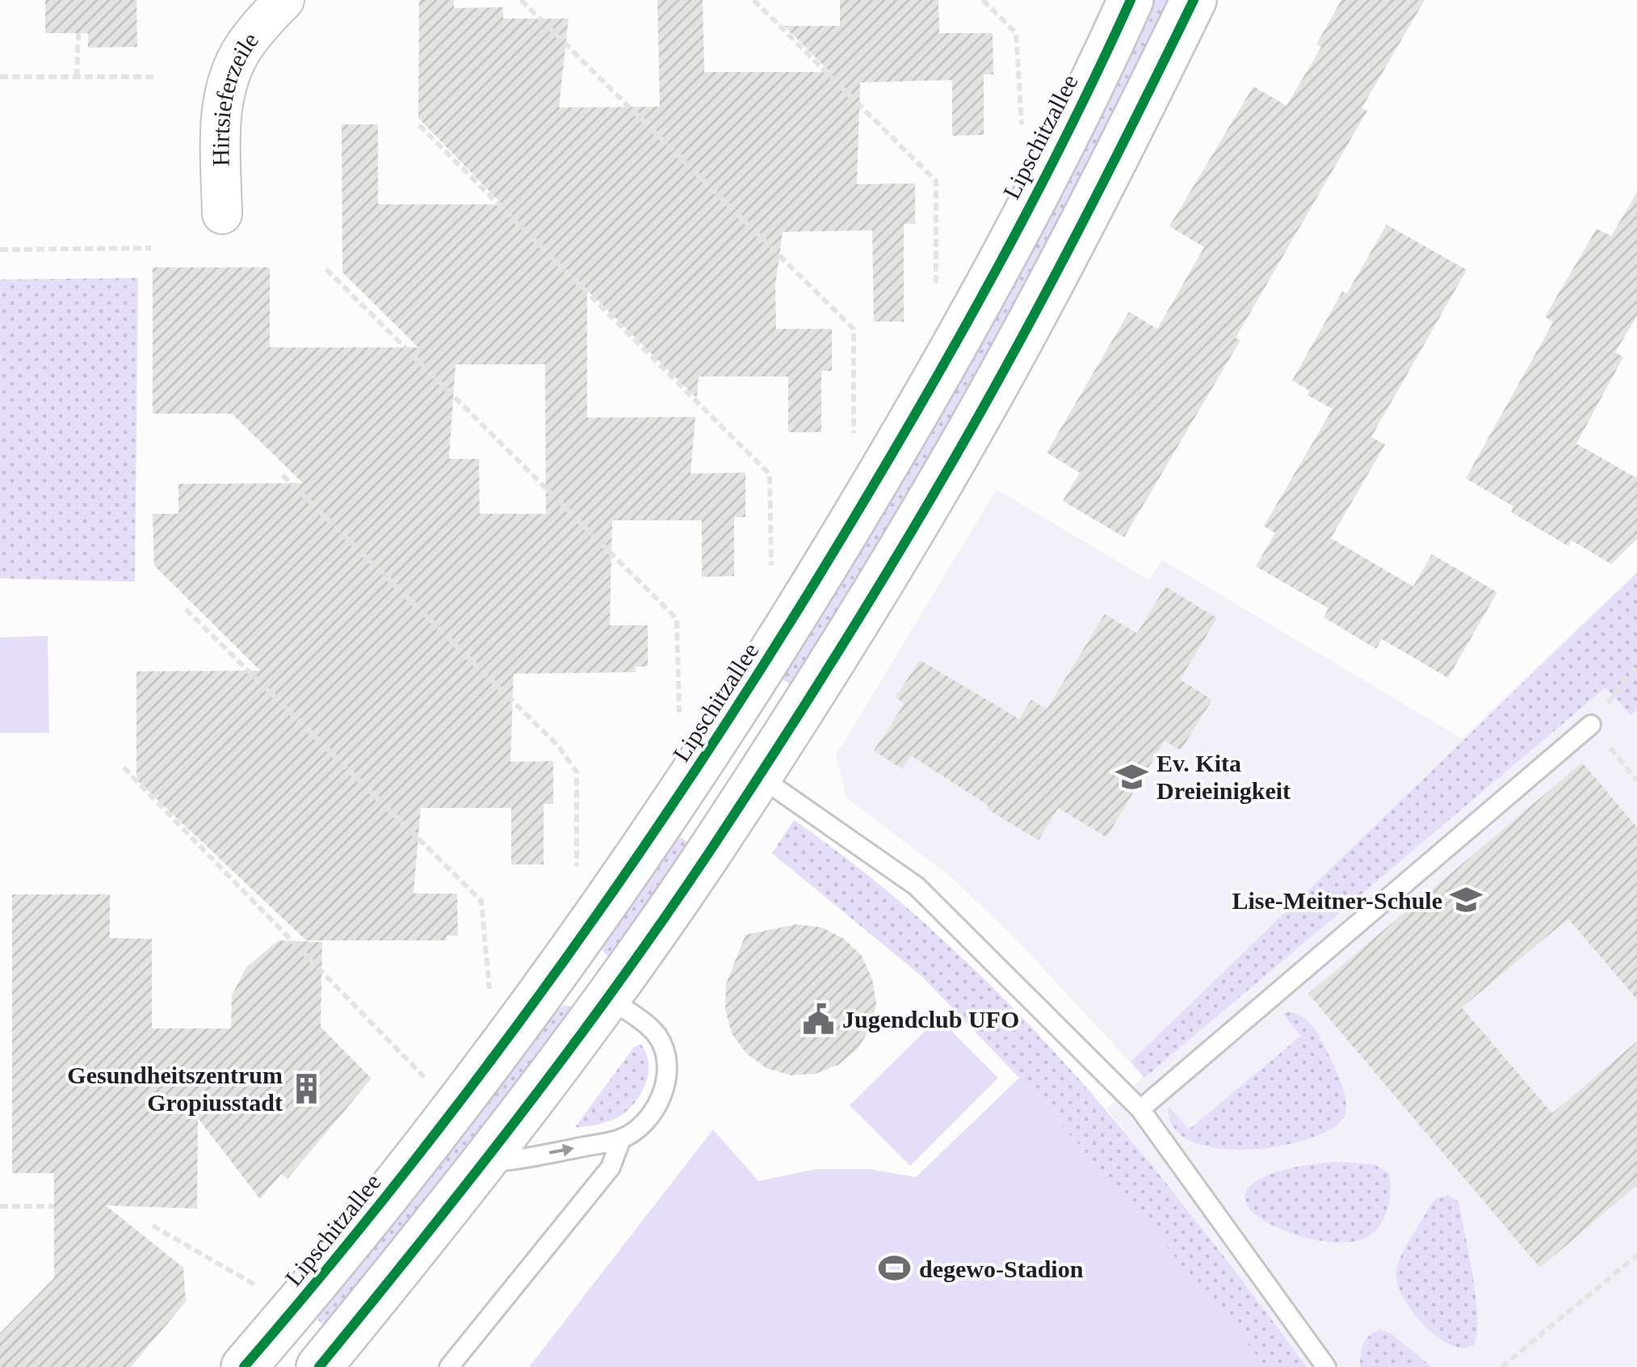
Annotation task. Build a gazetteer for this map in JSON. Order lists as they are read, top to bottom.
{
  "streets": {
    "street": ["Hirtsieferzeile", "Lipschitzallee"]
  },
  "places": {
    "school or university": ["Ev. Kita Dreieinigkeit", "Lise-Meitner-Schule"],
    "public building": ["Jugendclub UFO"],
    "building": ["Gesundheitszentrum Gropiusstadt"],
    "sports": ["degewo-Stadion"]
  }
}
